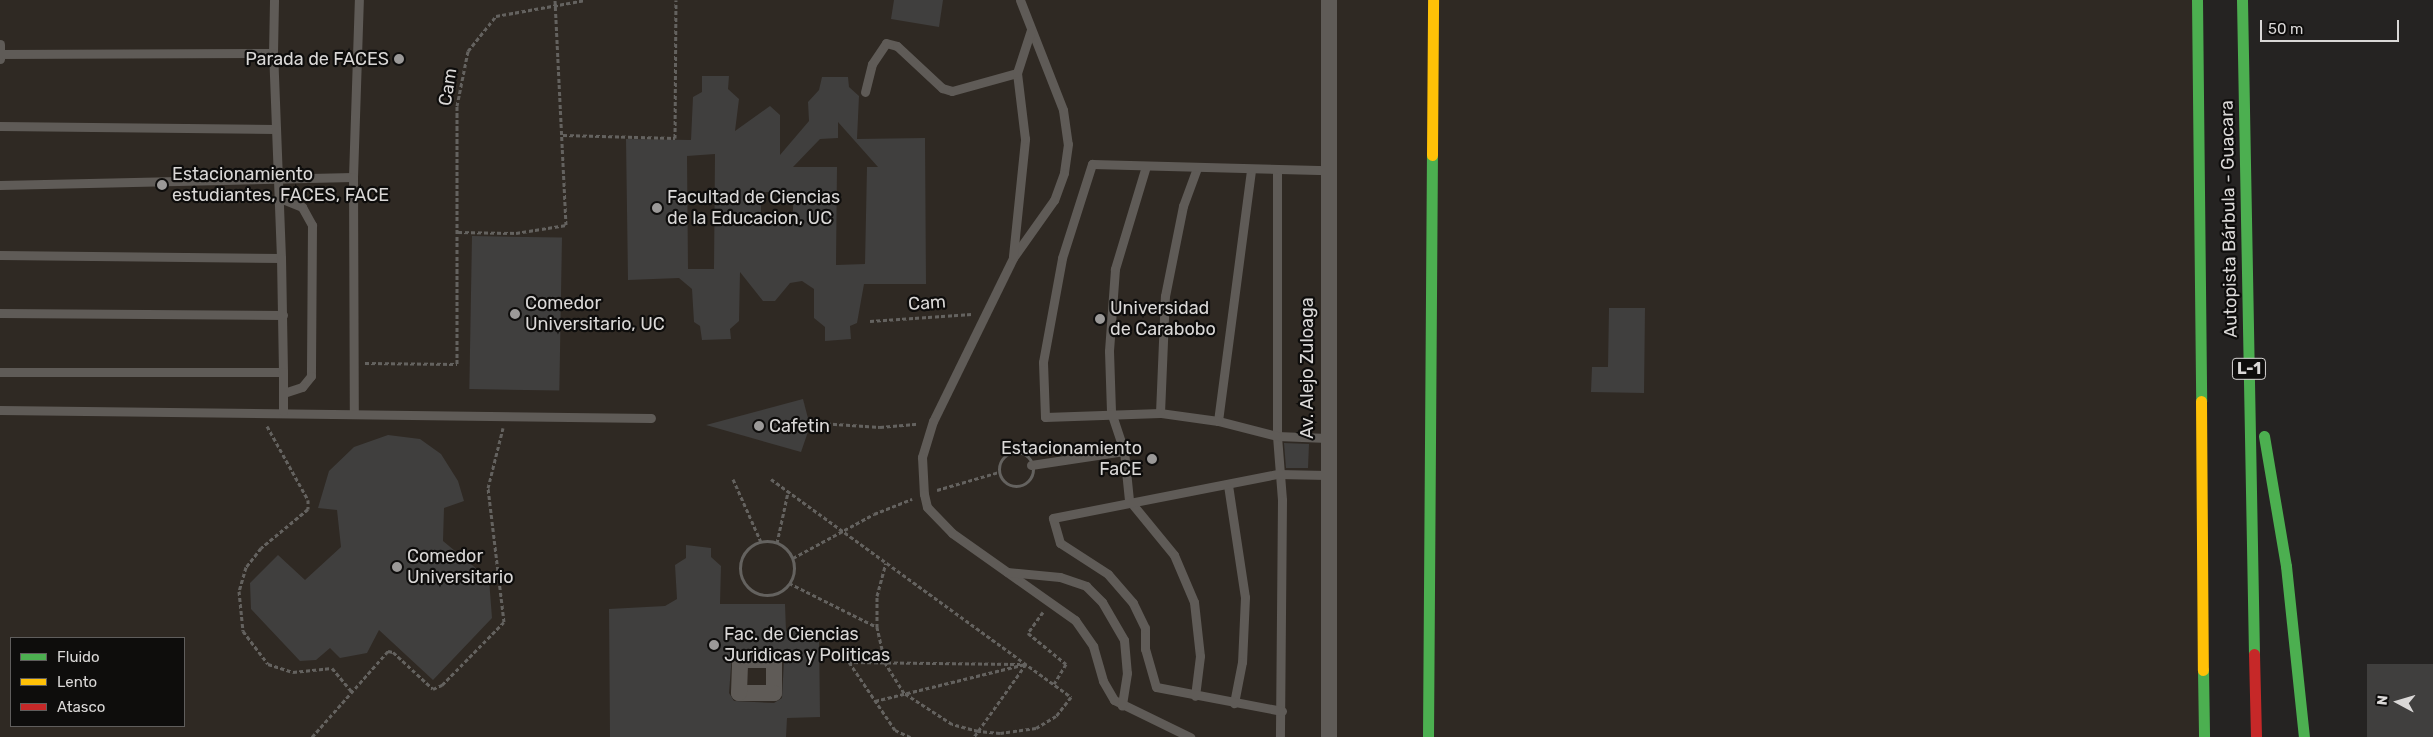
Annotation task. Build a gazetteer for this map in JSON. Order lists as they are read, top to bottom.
{
  "streets": {
    "main road": ["Autopista Bárbula - Guacara", "L-1"],
    "street": ["Av. Alejo Zuloaga"],
    "path": ["Cam"]
  },
  "places": [
    "Parada de FACES",
    "Estacionamiento estudiantes, FACES, FACE",
    "Facultad de Ciencias de la Educacion, UC",
    "Comedor Universitario, UC",
    "Universidad de Carabobo",
    "Cafetin",
    "Estacionamiento FaCE",
    "Comedor Universitario",
    "Fac. de Ciencias Juridicas y Politicas"
  ],
  "legend": ["Fluido", "Lento", "Atasco"],
  "scale_bar": "50 m",
  "north": "left"
}
